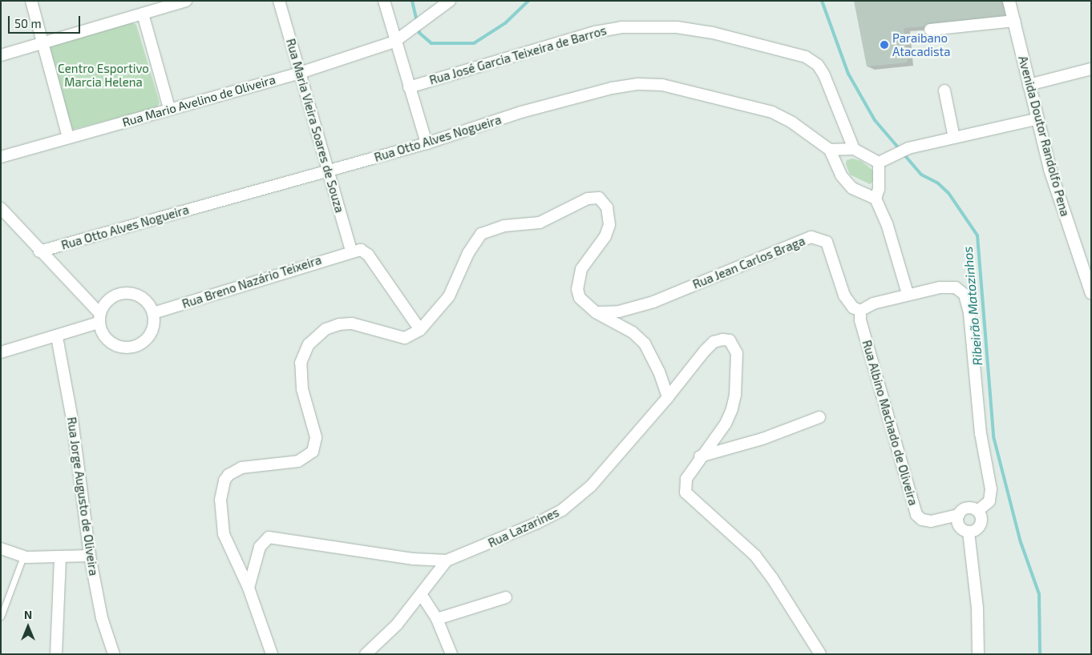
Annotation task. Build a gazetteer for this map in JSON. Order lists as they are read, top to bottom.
{
  "streets": {
    "main road": ["Avenida Doutor Randolfo Pena"],
    "street": [
      "Rua José Garcia Teixeira de Barros",
      "Rua Mario Avelino de Oliveira",
      "Rua Maria Vieira Soares de Souza",
      "Rua Otto Alves Nogueira",
      "Rua Jean Carlos Braga",
      "Rua Breno Nazário Teixeira",
      "Rua Albino Machado de Oliveira",
      "Rua Jorge Augusto de Oliveira",
      "Rua Lazarines"
    ]
  },
  "crossings": [
    ["Rua Mario Avelino de Oliveira", "Rua Maria Vieira Soares de Souza"],
    ["Rua Maria Vieira Soares de Souza", "Rua Otto Alves Nogueira"],
    ["Rua Maria Vieira Soares de Souza", "Rua Breno Nazário Teixeira"],
    ["Rua Jean Carlos Braga", "Rua Albino Machado de Oliveira"]
  ],
  "water": ["Ribeirão Matozinhos"],
  "parks": ["Centro Esportivo Marcia Helena"],
  "places": ["Paraibano Atacadista"],
  "scale_bar": "50 m",
  "north": "top"
}
